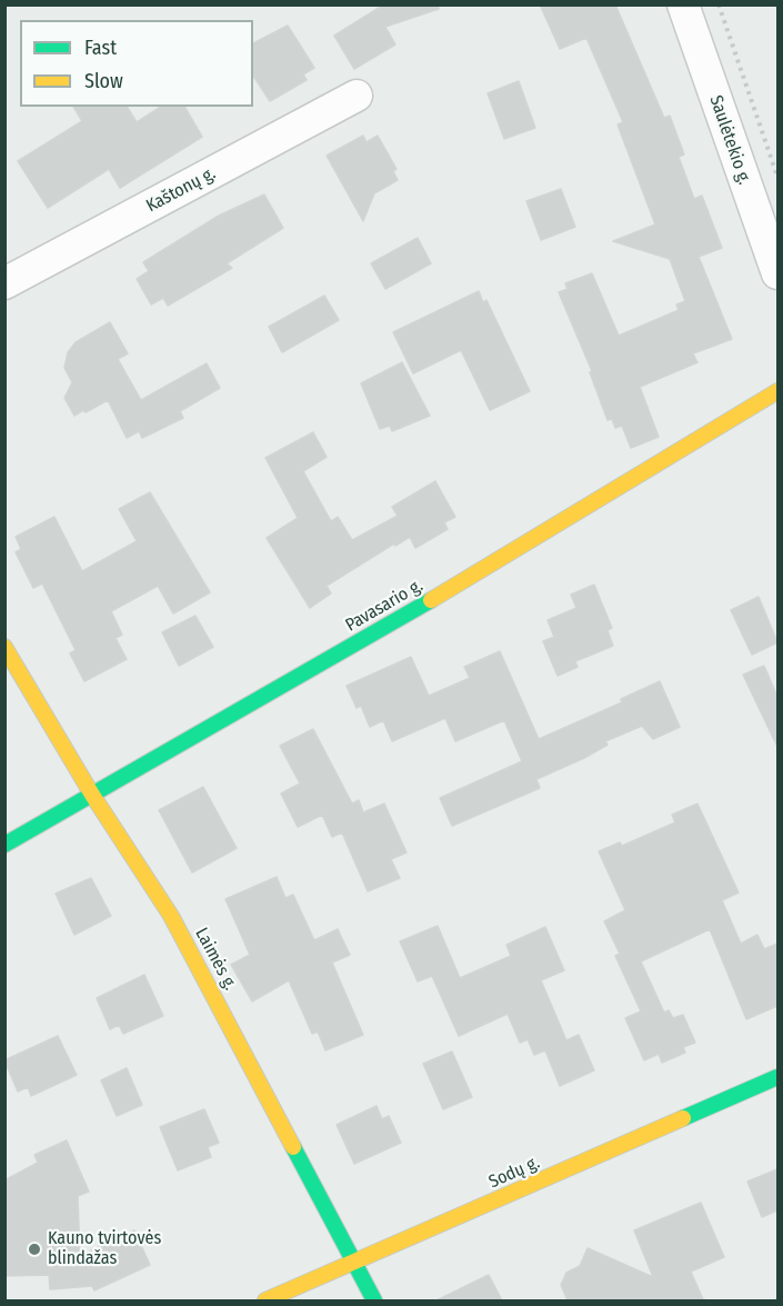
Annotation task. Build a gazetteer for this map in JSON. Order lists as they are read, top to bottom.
{
  "streets": {
    "street": [
      "Saulėtekio g.",
      "Kaštonų g.",
      "Pavasario g.",
      "Laimės g.",
      "Sodų g."
    ]
  },
  "crossings": [
    ["Pavasario g.", "Laimės g."],
    ["Laimės g.", "Sodų g."]
  ],
  "places": ["Kauno tvirtovės blindažas"],
  "legend": ["Fast", "Slow"]
}
